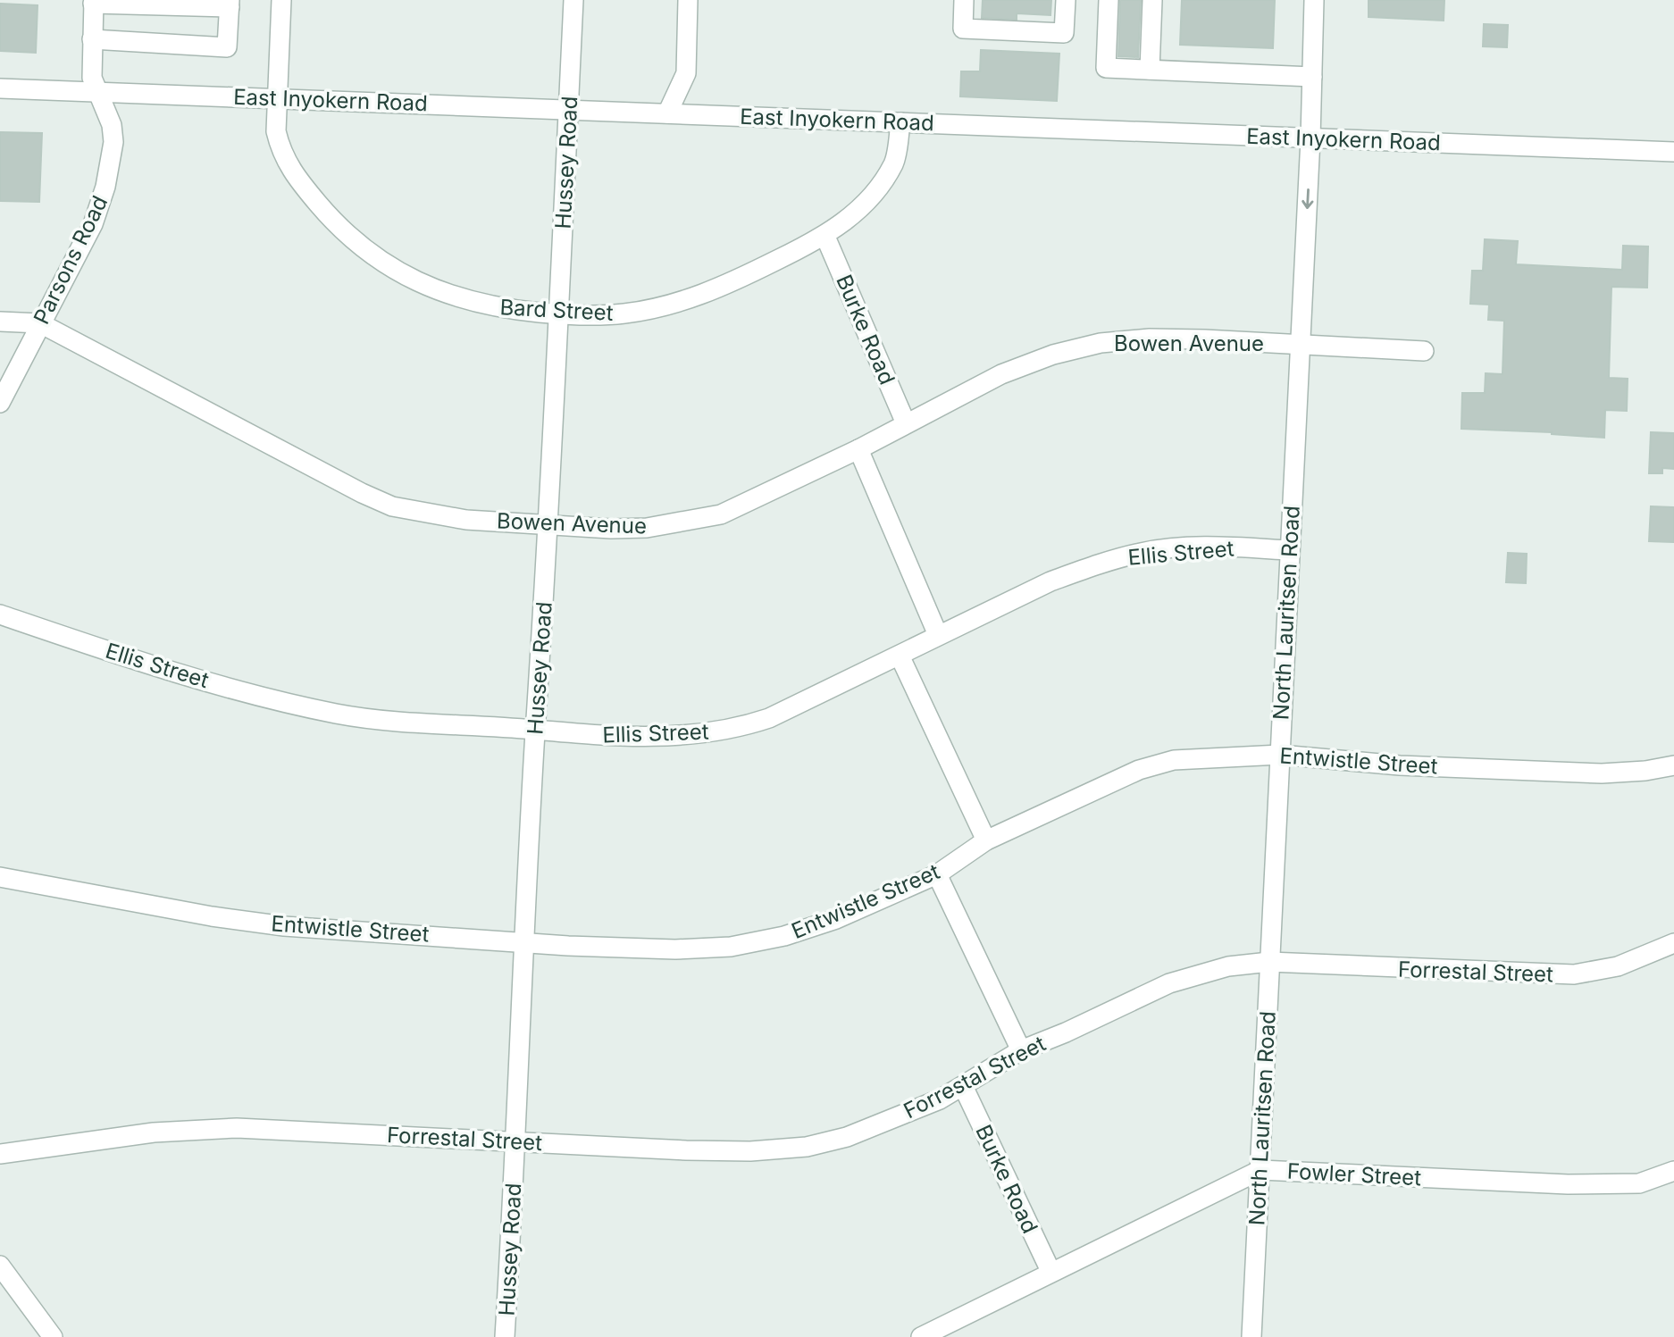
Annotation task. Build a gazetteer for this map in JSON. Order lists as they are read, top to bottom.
{
  "streets": {
    "street": [
      "East Inyokern Road",
      "Hussey Road",
      "Parsons Road",
      "Bard Street",
      "Burke Road",
      "Bowen Avenue",
      "Ellis Street",
      "North Lauritsen Road",
      "Entwistle Street",
      "Forrestal Street",
      "Fowler Street"
    ]
  },
  "crossings": [
    ["East Inyokern Road", "Hussey Road"],
    ["East Inyokern Road", "Parsons Road"],
    ["East Inyokern Road", "Bard Street"],
    ["East Inyokern Road", "North Lauritsen Road"],
    ["Hussey Road", "Bard Street"],
    ["Hussey Road", "Bowen Avenue"],
    ["Hussey Road", "Ellis Street"],
    ["Hussey Road", "Entwistle Street"],
    ["Hussey Road", "Forrestal Street"],
    ["Parsons Road", "Bowen Avenue"],
    ["Bard Street", "Burke Road"],
    ["Burke Road", "Bowen Avenue"],
    ["Burke Road", "Forrestal Street"],
    ["Burke Road", "Fowler Street"],
    ["Bowen Avenue", "North Lauritsen Road"],
    ["Ellis Street", "North Lauritsen Road"],
    ["North Lauritsen Road", "Entwistle Street"],
    ["North Lauritsen Road", "Forrestal Street"],
    ["North Lauritsen Road", "Fowler Street"]
  ]
}
